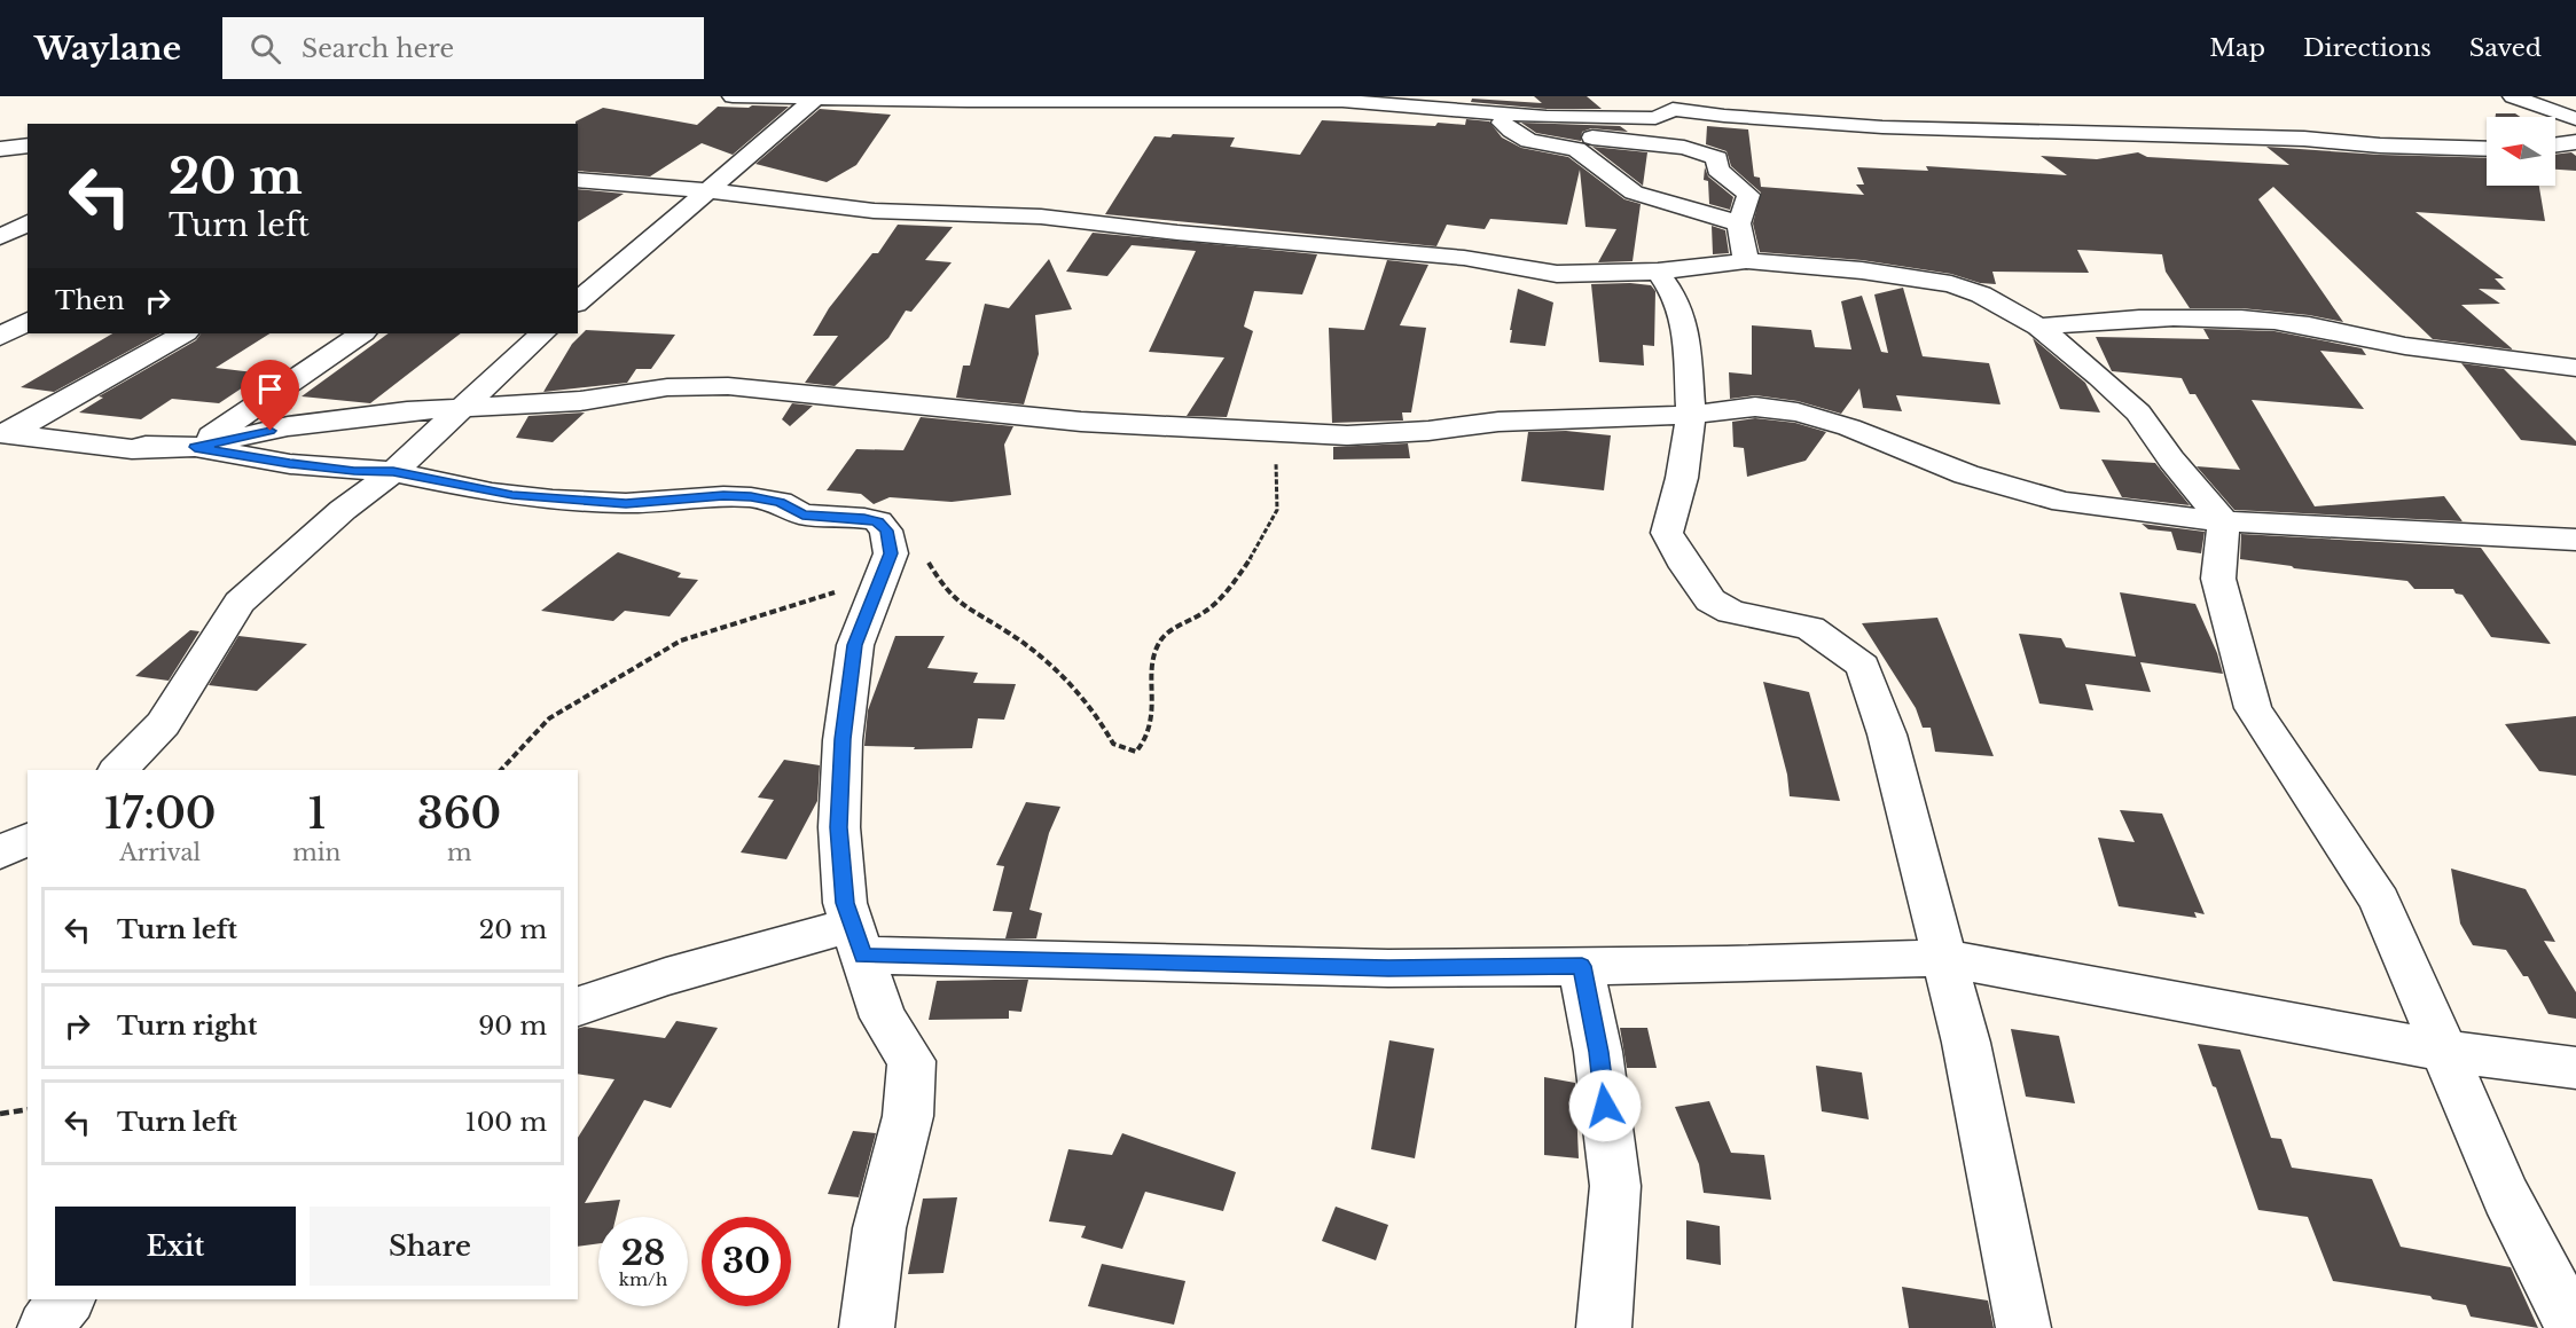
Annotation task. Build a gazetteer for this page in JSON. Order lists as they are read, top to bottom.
{
  "north": "left",
  "page": {
    "header": "Waylane",
    "search": "Search here",
    "nav": ["Map", "Directions", "Saved"],
    "turn": ["20 m", "Turn left"],
    "then": "Then",
    "eta": [
      "17:00",
      "Arrival",
      "1",
      "min",
      "360",
      "m"
    ],
    "list": [
      {
        "name": "Turn left",
        "value": "20 m"
      },
      {
        "name": "Turn right",
        "value": "90 m"
      },
      {
        "name": "Turn left",
        "value": "100 m"
      }
    ],
    "buttons": ["Exit", "Share"],
    "speed": "28 km/h",
    "limit": "30"
  }
}
